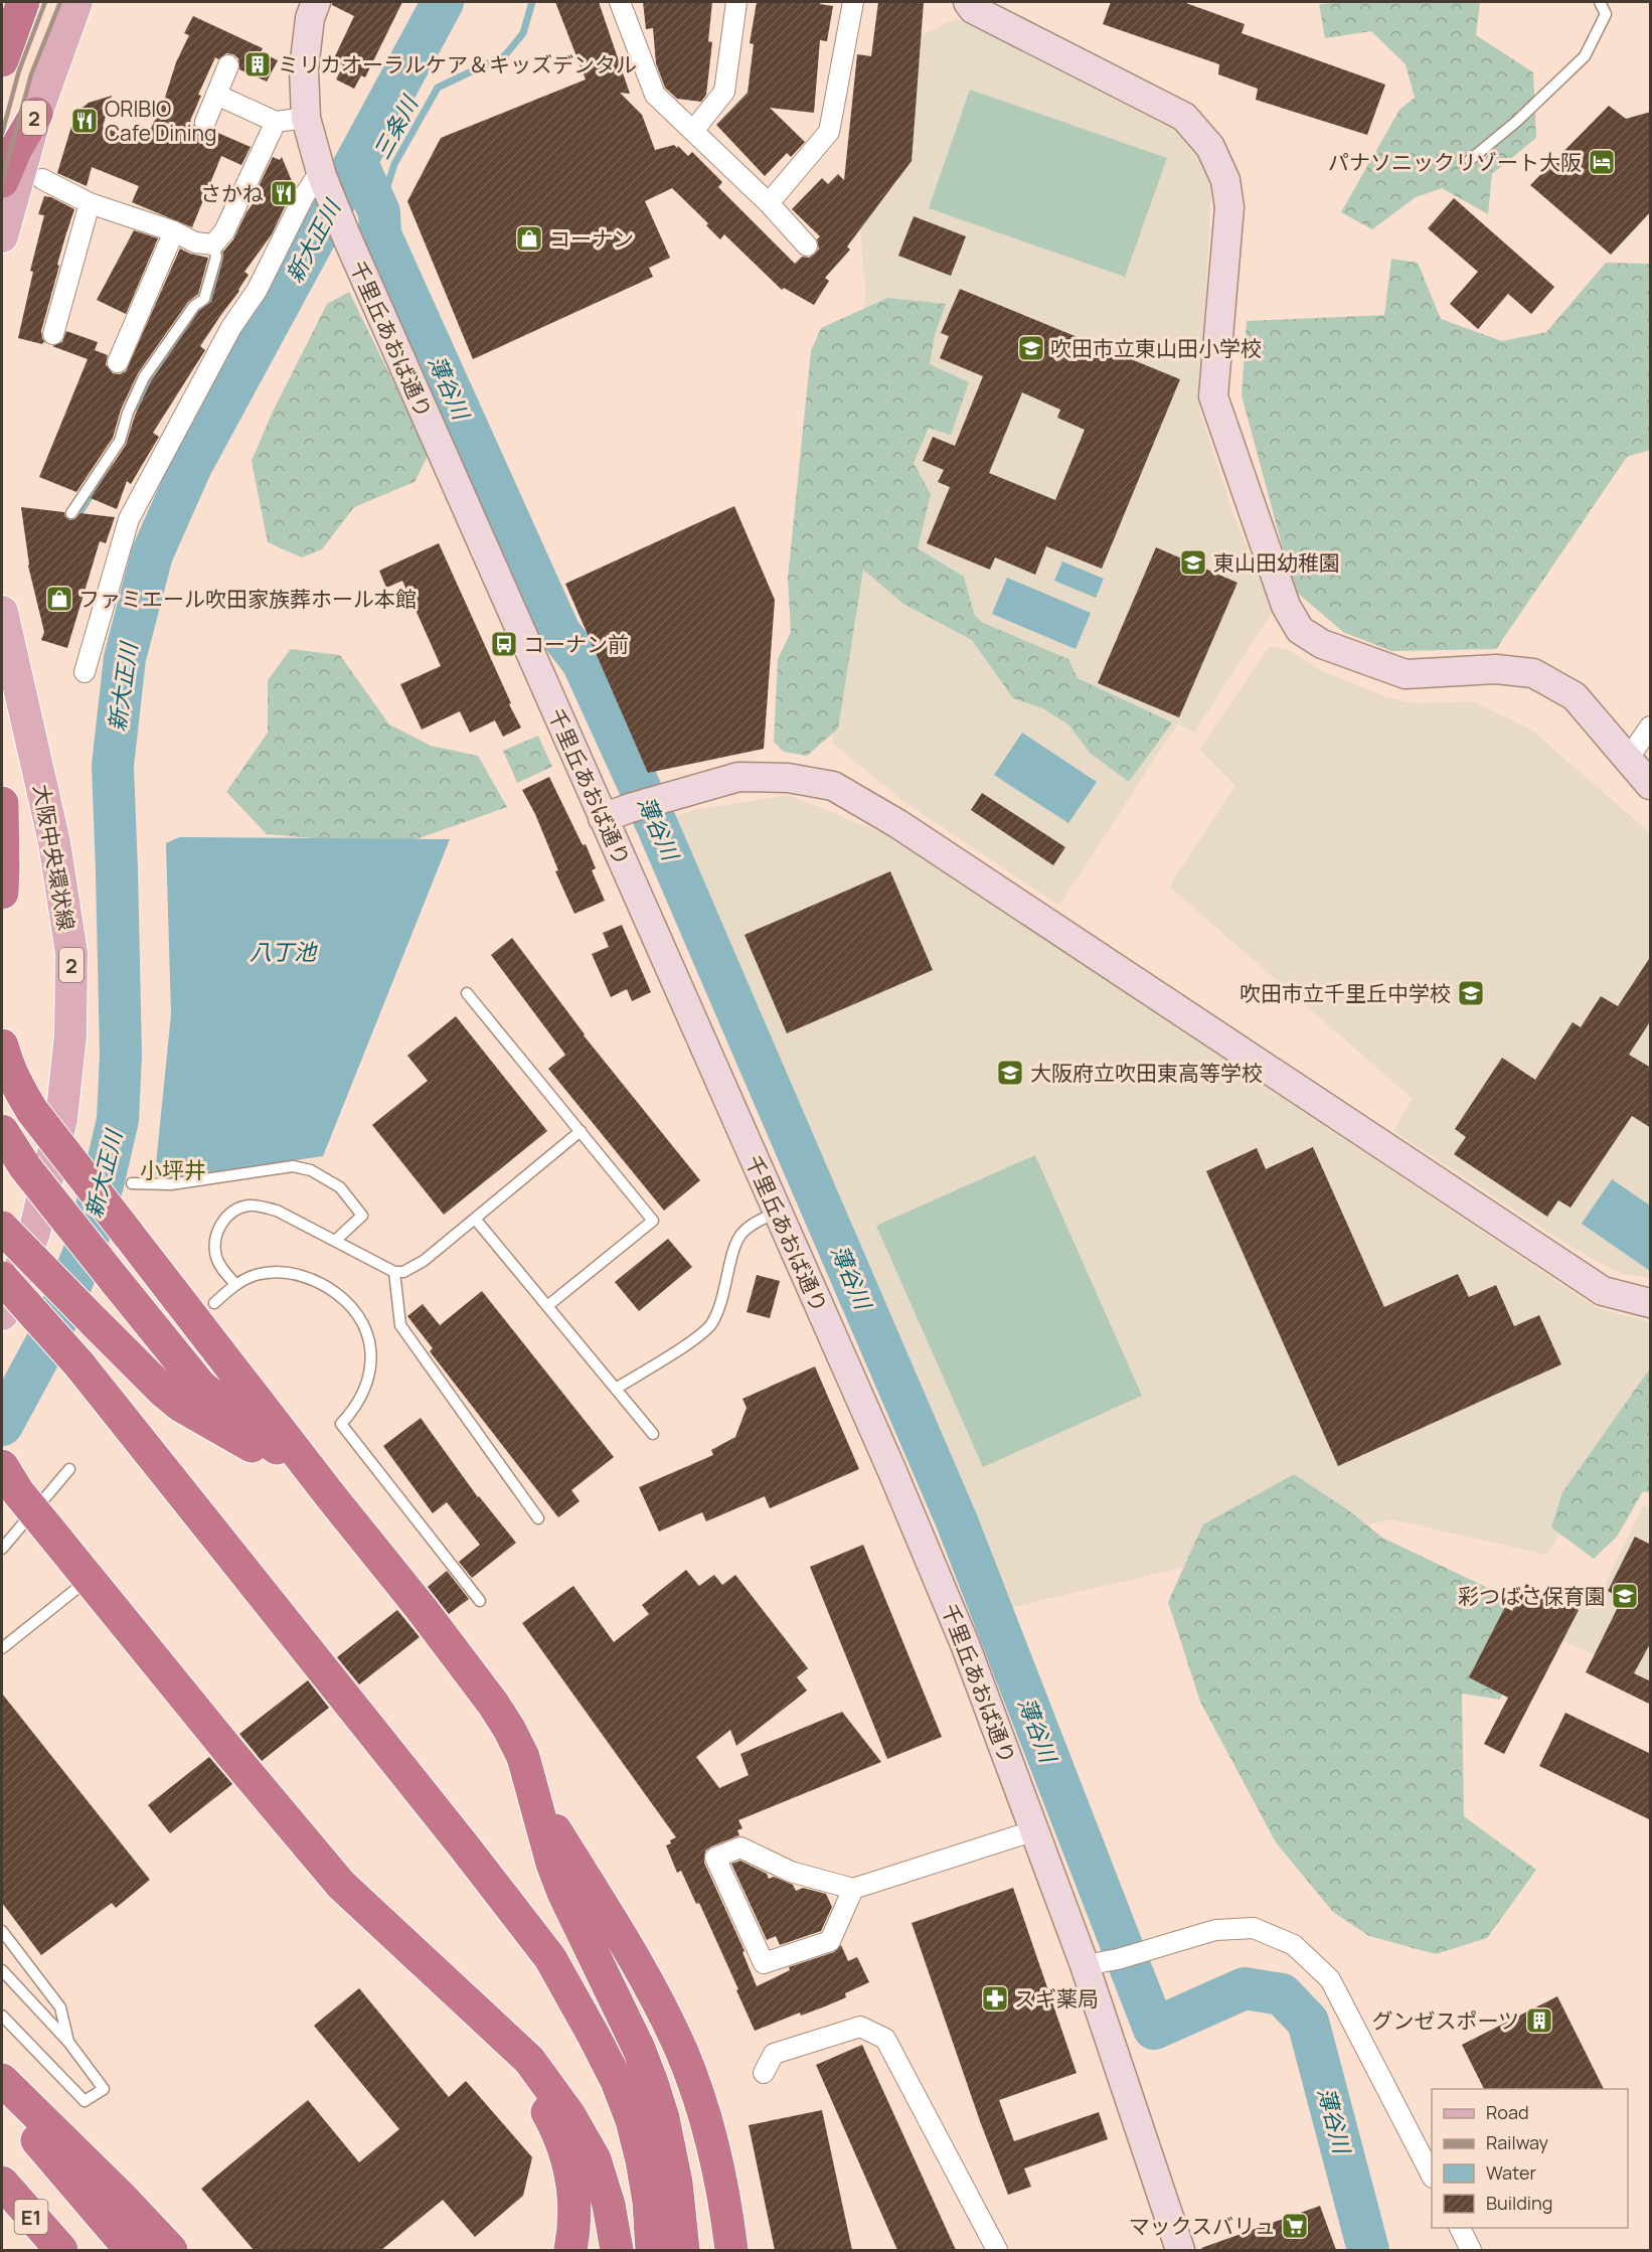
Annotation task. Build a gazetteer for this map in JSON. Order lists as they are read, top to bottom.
{
  "streets": {
    "highway": ["E1"],
    "main road": ["2", "大阪中央環状線"],
    "street": ["千里丘あおば通り"]
  },
  "districts": ["小坪井"],
  "water": [
    "三条川",
    "新大正川",
    "薄谷川",
    "八丁池"
  ],
  "places": {
    "building": ["ミリカオーラルケア＆キッズデンタル", "グンゼスポーツ"],
    "restaurant": ["ORIBIO Cafe Dining", "さかね"],
    "hotel": ["パナソニックリゾート大阪"],
    "shop": ["コーナン", "ファミエール吹田家族葬ホール本館"],
    "school or university": [
      "吹田市立東山田小学校",
      "東山田幼稚園",
      "吹田市立千里丘中学校",
      "大阪府立吹田東高等学校",
      "彩つばさ保育園"
    ],
    "bus stop": ["コーナン前"],
    "pharmacy": ["スギ薬局"],
    "supermarket": ["マックスバリュ"]
  },
  "legend": [
    "Road",
    "Railway",
    "Water",
    "Building"
  ]
}
